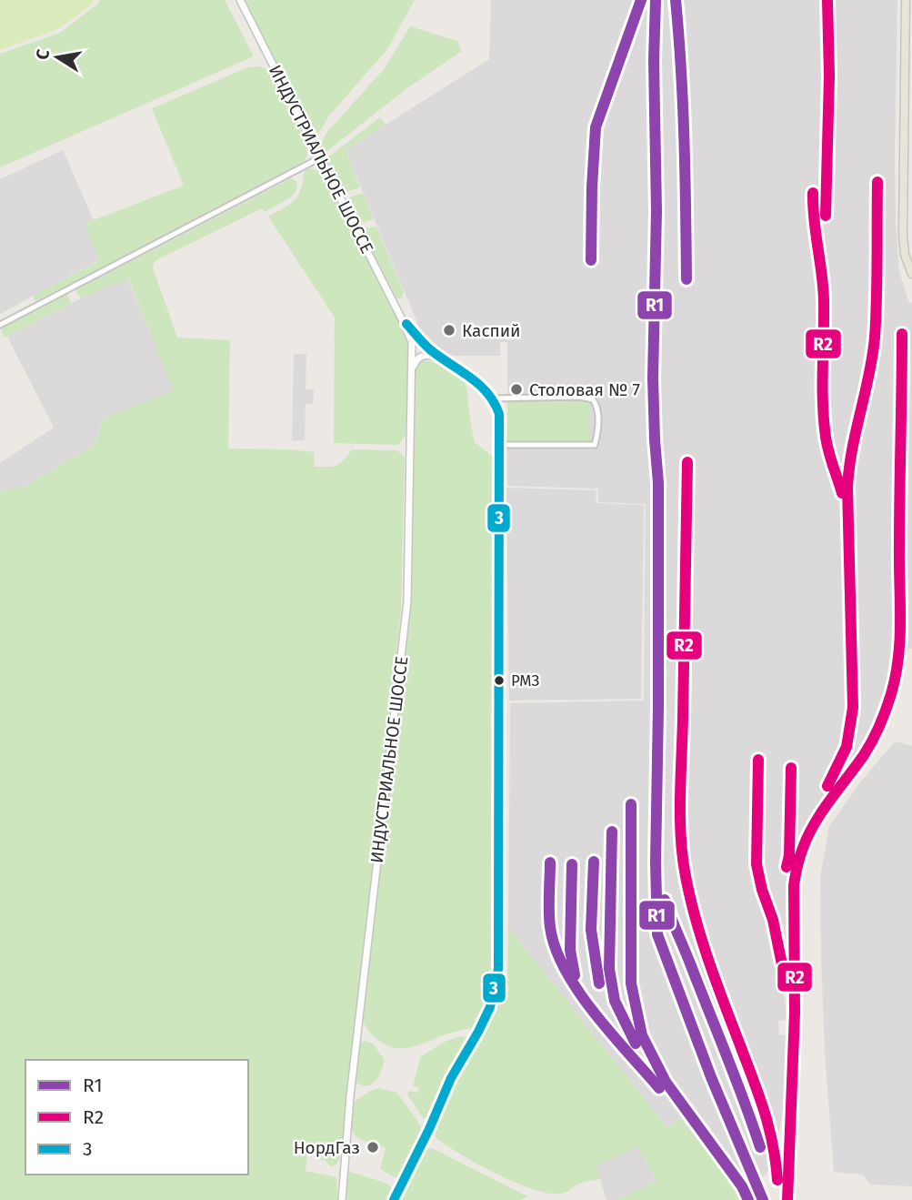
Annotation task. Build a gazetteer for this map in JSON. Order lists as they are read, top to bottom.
{
  "streets": {
    "main road": ["ИНДУСТРИАЛЬНОЕ ШОССЕ"]
  },
  "places": [
    "Каспий",
    "Столовая № 7",
    "РМЗ",
    "НордГаз"
  ],
  "lines": ["transit line R1", "transit line R2", "transit line 3"],
  "legend": ["R1", "R2", "3"],
  "north": "left"
}
